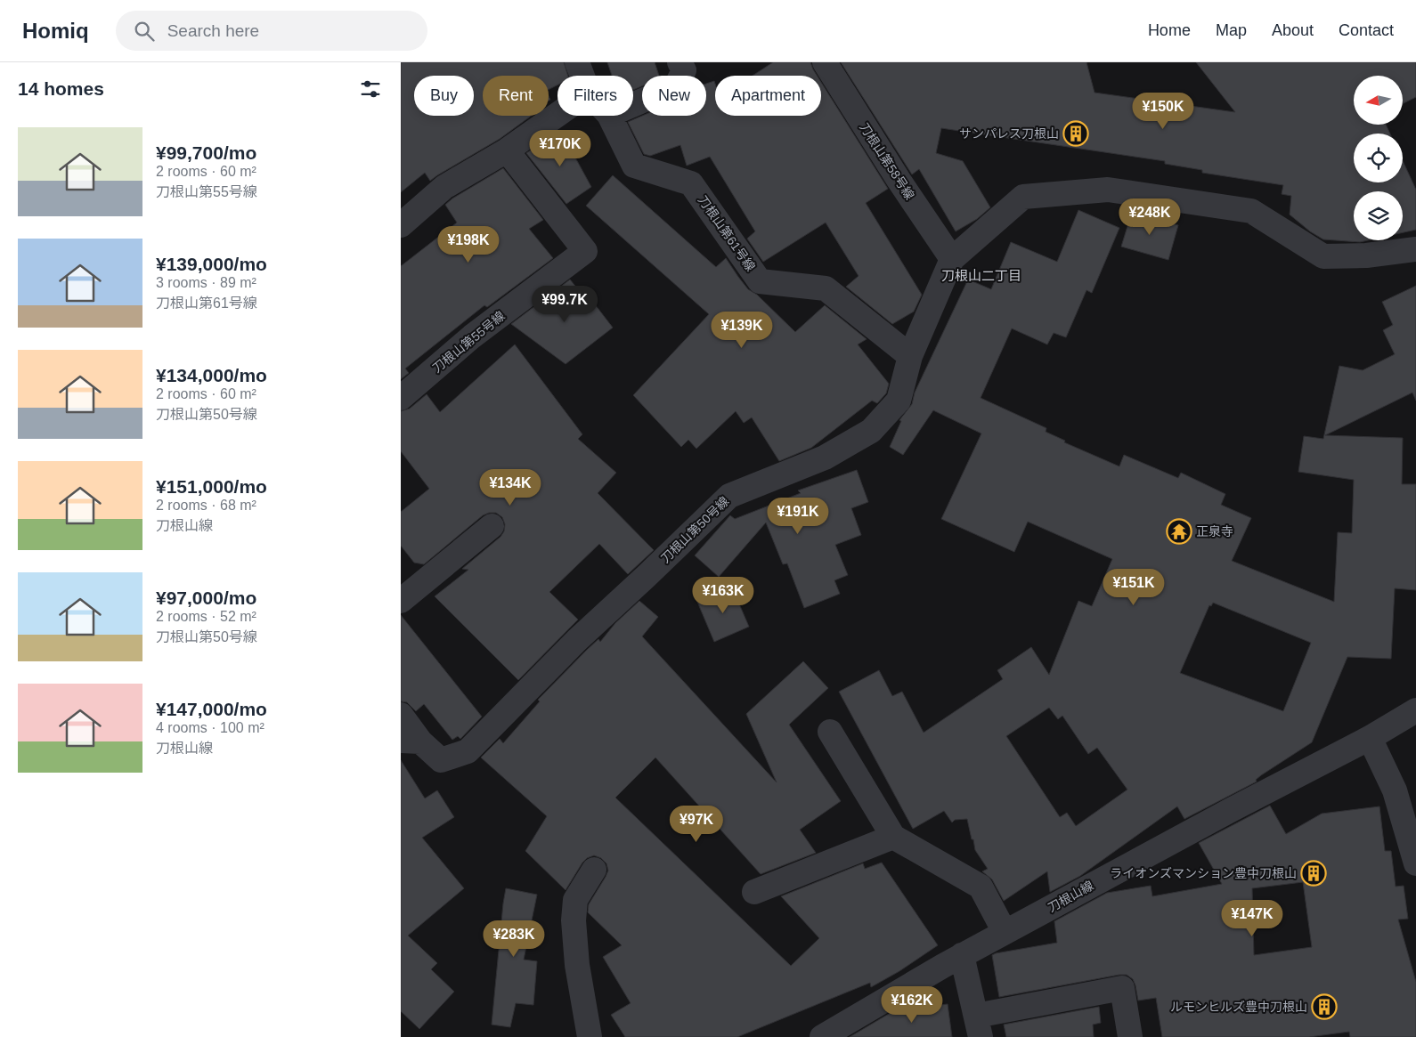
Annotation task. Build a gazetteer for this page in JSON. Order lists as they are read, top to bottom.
{
  "streets": {
    "street": [
      "刀根山第58号線",
      "刀根山第61号線",
      "刀根山第55号線",
      "刀根山第50号線",
      "刀根山線"
    ]
  },
  "crossings": [
    ["刀根山第58号線", "刀根山第50号線"],
    ["刀根山第61号線", "刀根山第50号線"]
  ],
  "districts": ["刀根山二丁目"],
  "places": {
    "building": ["サンパレス刀根山", "ライオンズマンション豊中刀根山", "ルモンヒルズ豊中刀根山"],
    "temple": ["正泉寺"]
  },
  "north": "left",
  "page": {
    "header": "Homiq",
    "search": "Search here",
    "nav": [
      "Home",
      "Map",
      "About",
      "Contact"
    ],
    "heading": "14 homes",
    "chip": [
      "Buy",
      "Rent",
      "Filters",
      "New",
      "Apartment"
    ],
    "price": [
      "¥150K",
      "¥170K",
      "¥248K",
      "¥198K",
      "¥99.7K",
      "¥139K",
      "¥134K",
      "¥191K",
      "¥151K",
      "¥163K",
      "¥97K",
      "¥147K",
      "¥283K",
      "¥162K"
    ],
    "list": [
      {
        "name": "¥99,700/mo",
        "note": "2 rooms · 60 m² · 刀根山第55号線"
      },
      {
        "name": "¥139,000/mo",
        "note": "3 rooms · 89 m² · 刀根山第61号線"
      },
      {
        "name": "¥134,000/mo",
        "note": "2 rooms · 60 m² · 刀根山第50号線"
      },
      {
        "name": "¥151,000/mo",
        "note": "2 rooms · 68 m² · 刀根山線"
      },
      {
        "name": "¥97,000/mo",
        "note": "2 rooms · 52 m² · 刀根山第50号線"
      },
      {
        "name": "¥147,000/mo",
        "note": "4 rooms · 100 m² · 刀根山線"
      }
    ]
  }
}
